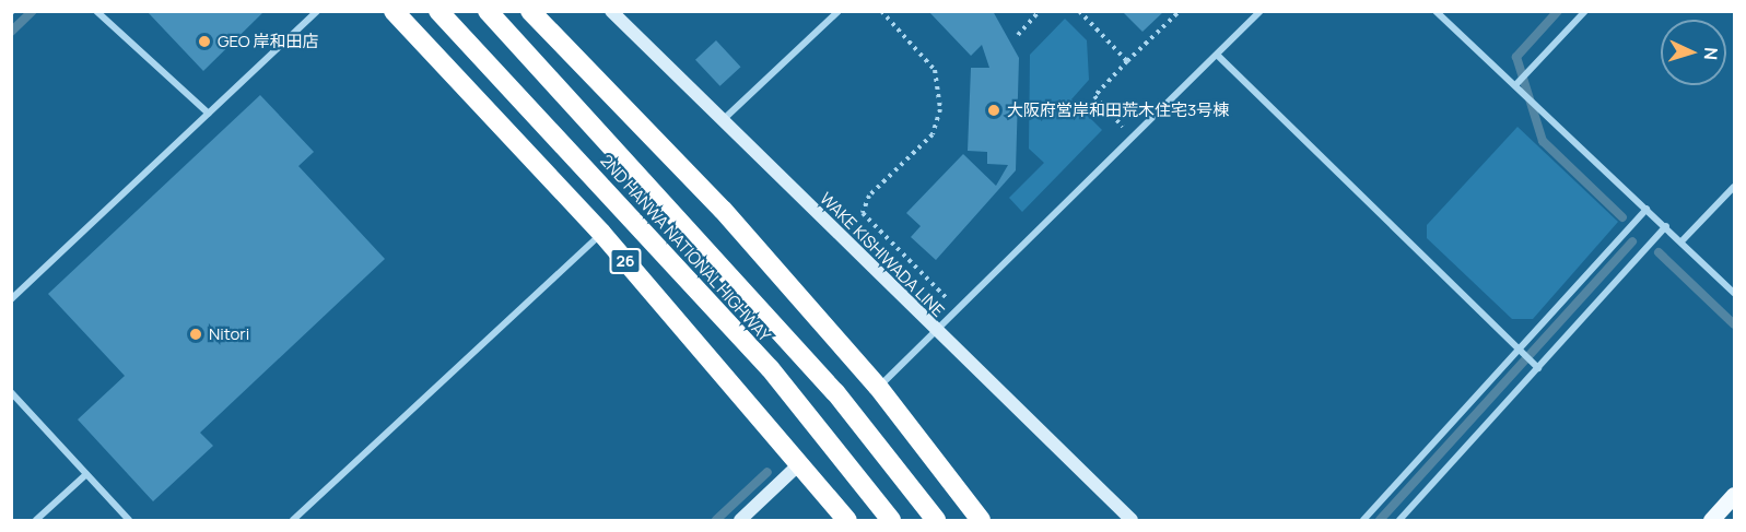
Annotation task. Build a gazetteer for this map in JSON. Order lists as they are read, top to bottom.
{
  "streets": {
    "highway": ["2ND HANWA NATIONAL HIGHWAY", "26"],
    "main road": ["WAKE KISHIWADA LINE"]
  },
  "places": ["GEO 岸和田店", "大阪府営岸和田荒木住宅3号棟", "Nitori"],
  "north": "right"
}
